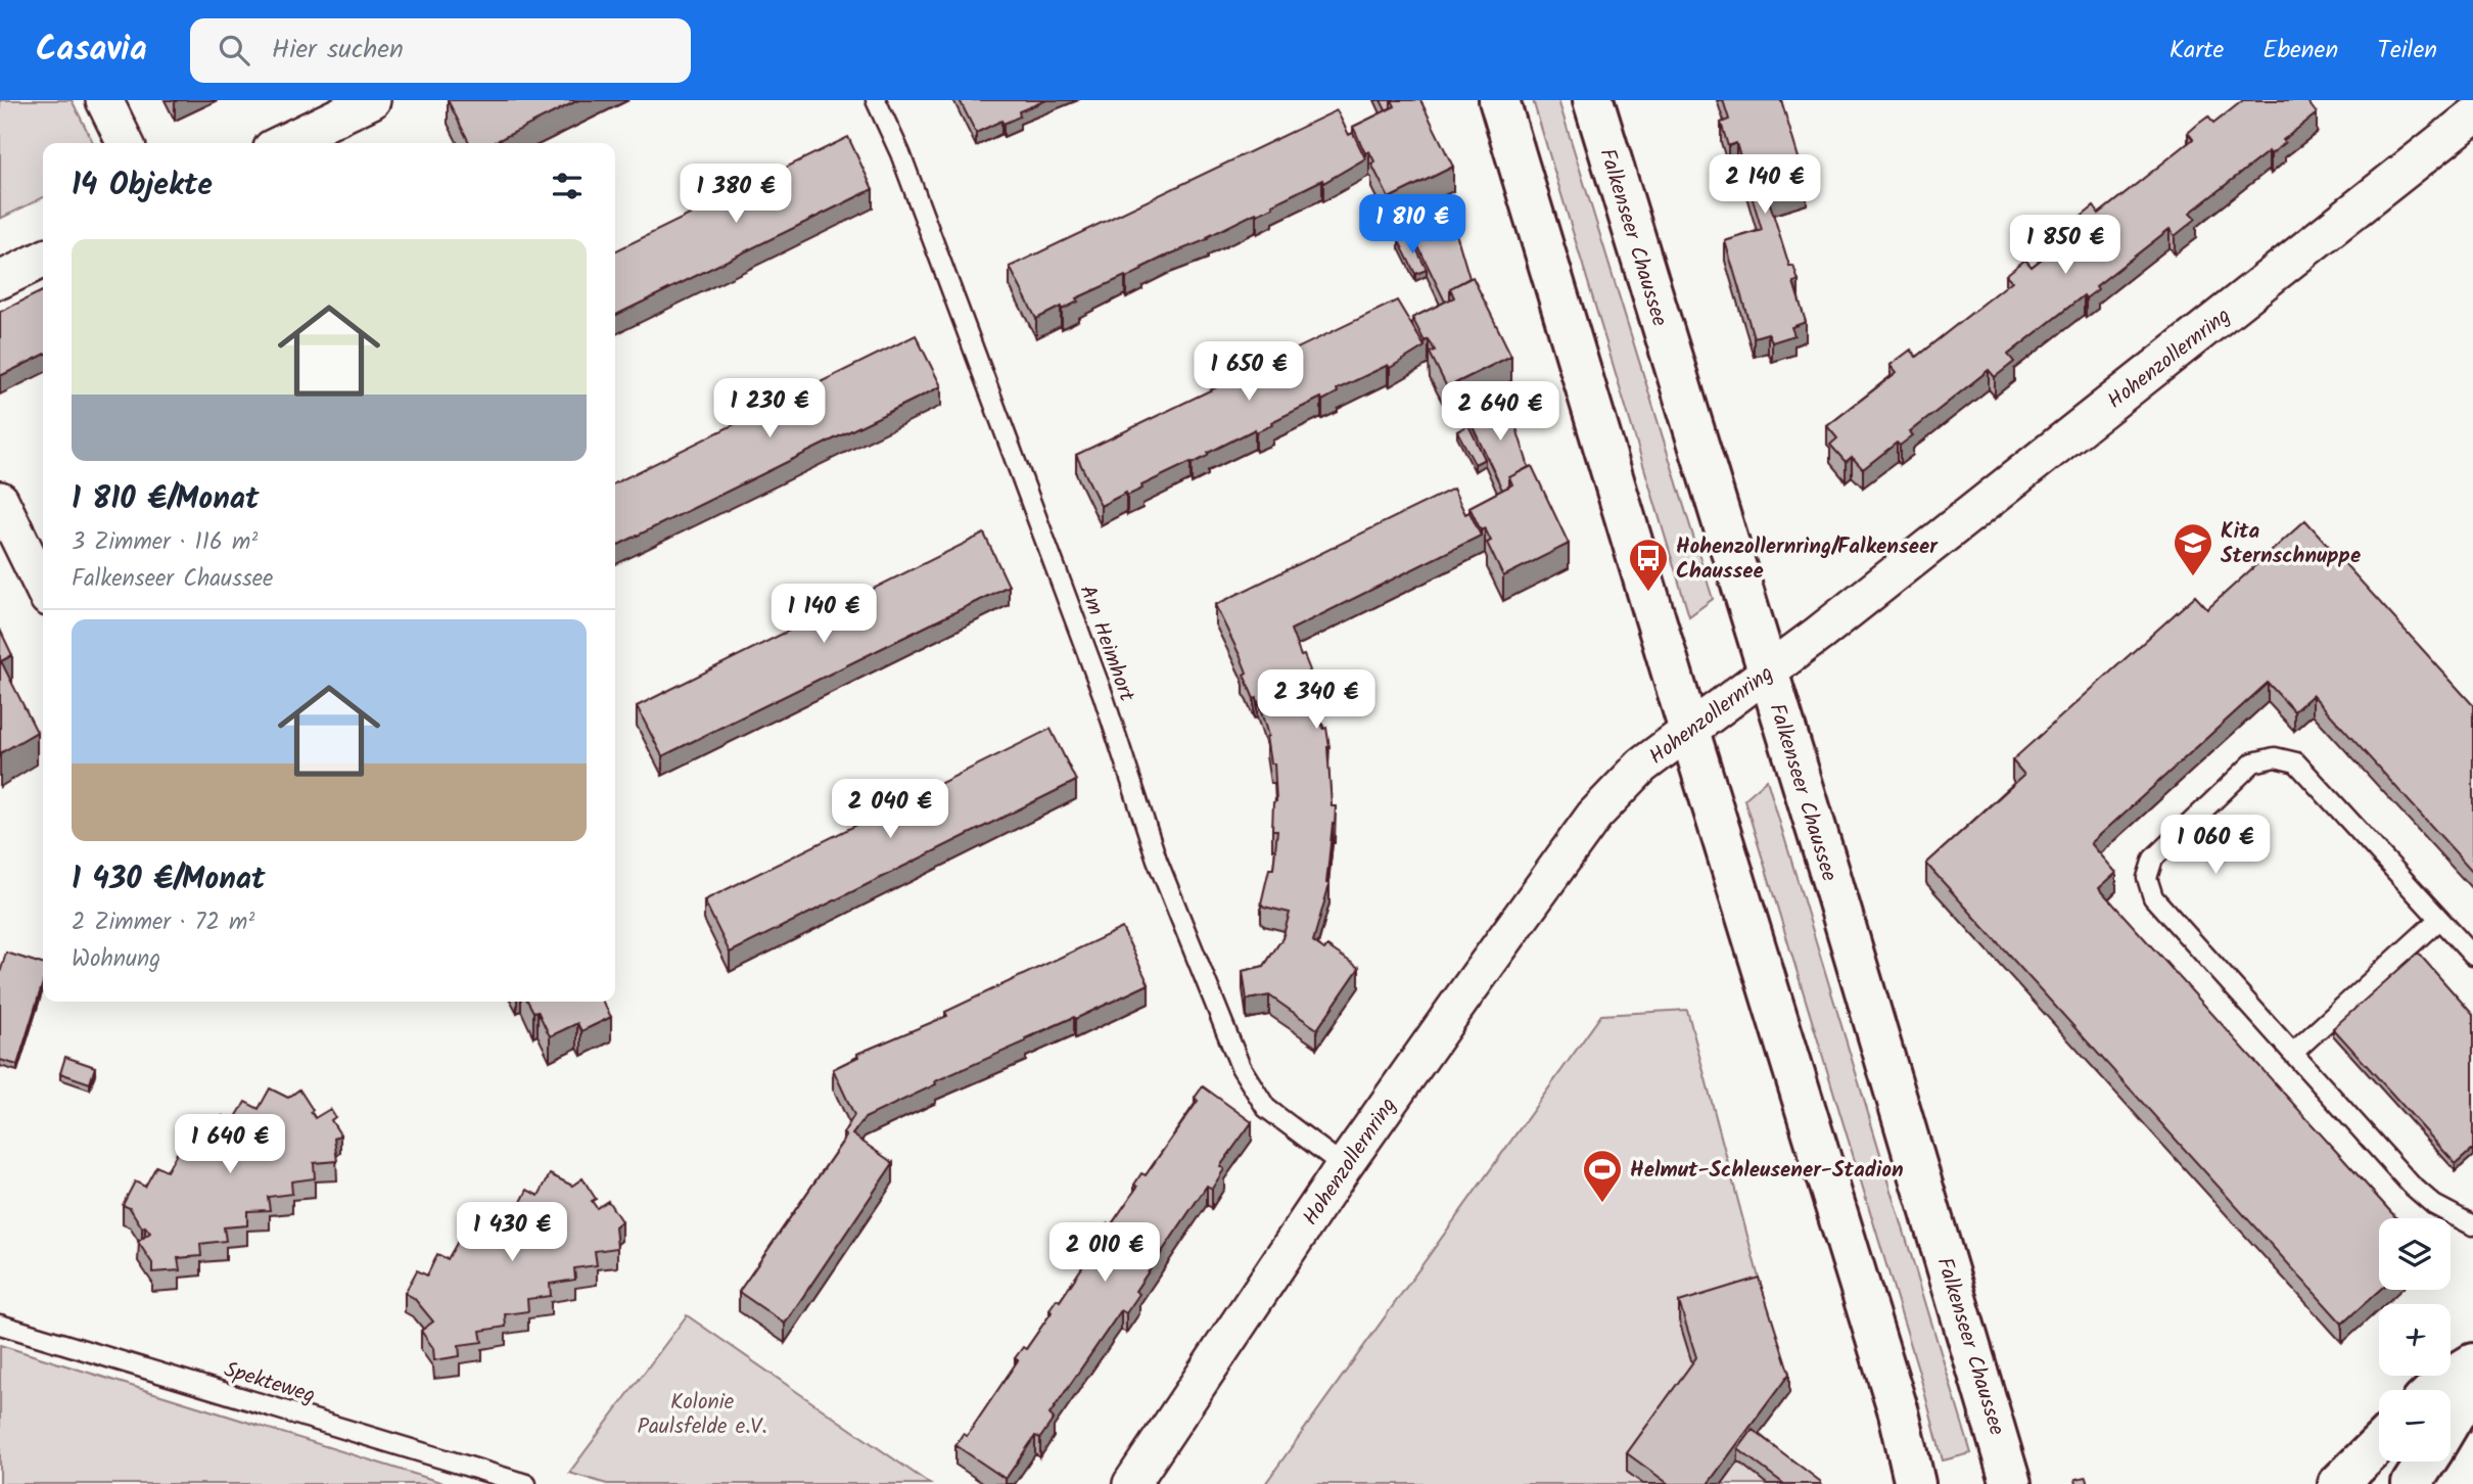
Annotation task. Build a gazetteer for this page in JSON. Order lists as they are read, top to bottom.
{
  "streets": {
    "main road": ["Falkenseer Chaussee"],
    "street": ["Hohenzollernring"],
    "lane": ["Am Heimhort", "Spekteweg"]
  },
  "crossings": [
    ["Falkenseer Chaussee", "Hohenzollernring"],
    ["Hohenzollernring", "Am Heimhort"]
  ],
  "parks": ["Kolonie Paulsfelde e.V."],
  "places": {
    "school or university": ["Kita Sternschnuppe"],
    "bus stop": ["Hohenzollernring/Falkenseer Chaussee"],
    "sports": ["Helmut-Schleusener-Stadion"]
  },
  "page": {
    "header": "Casavia",
    "search": "Hier suchen",
    "nav": ["Karte", "Ebenen", "Teilen"],
    "heading": "14 Objekte",
    "price": [
      "2 140 €",
      "1 380 €",
      "1 810 €",
      "1 850 €",
      "1 650 €",
      "1 230 €",
      "2 640 €",
      "1 140 €",
      "2 340 €",
      "2 040 €",
      "1 060 €",
      "1 640 €",
      "1 430 €",
      "2 010 €"
    ],
    "list": [
      {
        "name": "1 810 €/Monat",
        "note": "3 Zimmer · 116 m² · Falkenseer Chaussee"
      },
      {
        "name": "1 430 €/Monat",
        "note": "2 Zimmer · 72 m² · Wohnung"
      }
    ],
    "map_buttons": ["+", "−"]
  }
}
